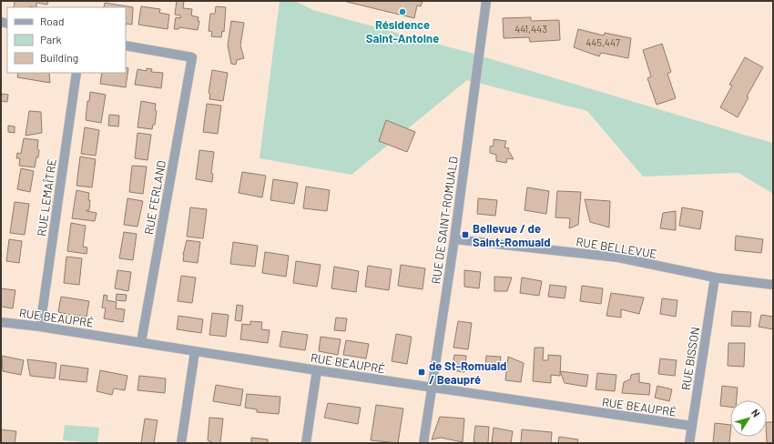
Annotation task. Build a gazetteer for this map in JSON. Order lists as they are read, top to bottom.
{
  "streets": {
    "street": [
      "RUE LEMAÎTRE",
      "RUE FERLAND",
      "RUE DE SAINT-ROMUALD",
      "RUE BELLEVUE",
      "RUE BEAUPRÉ",
      "RUE BISSON"
    ]
  },
  "crossings": [
    ["RUE LEMAÎTRE", "RUE BEAUPRÉ"],
    ["RUE FERLAND", "RUE BEAUPRÉ"],
    ["RUE DE SAINT-ROMUALD", "RUE BELLEVUE"],
    ["RUE DE SAINT-ROMUALD", "RUE BEAUPRÉ"],
    ["RUE BELLEVUE", "RUE BISSON"],
    ["RUE BEAUPRÉ", "RUE BISSON"]
  ],
  "places": {
    "other": ["Résidence Saint-Antoine"],
    "transit": ["Bellevue / de Saint-Romuald", "de St-Romuald / Beaupré"]
  },
  "house_numbers": ["441,443", "445,447"],
  "legend": ["Road", "Park", "Building"],
  "north": "top right"
}
